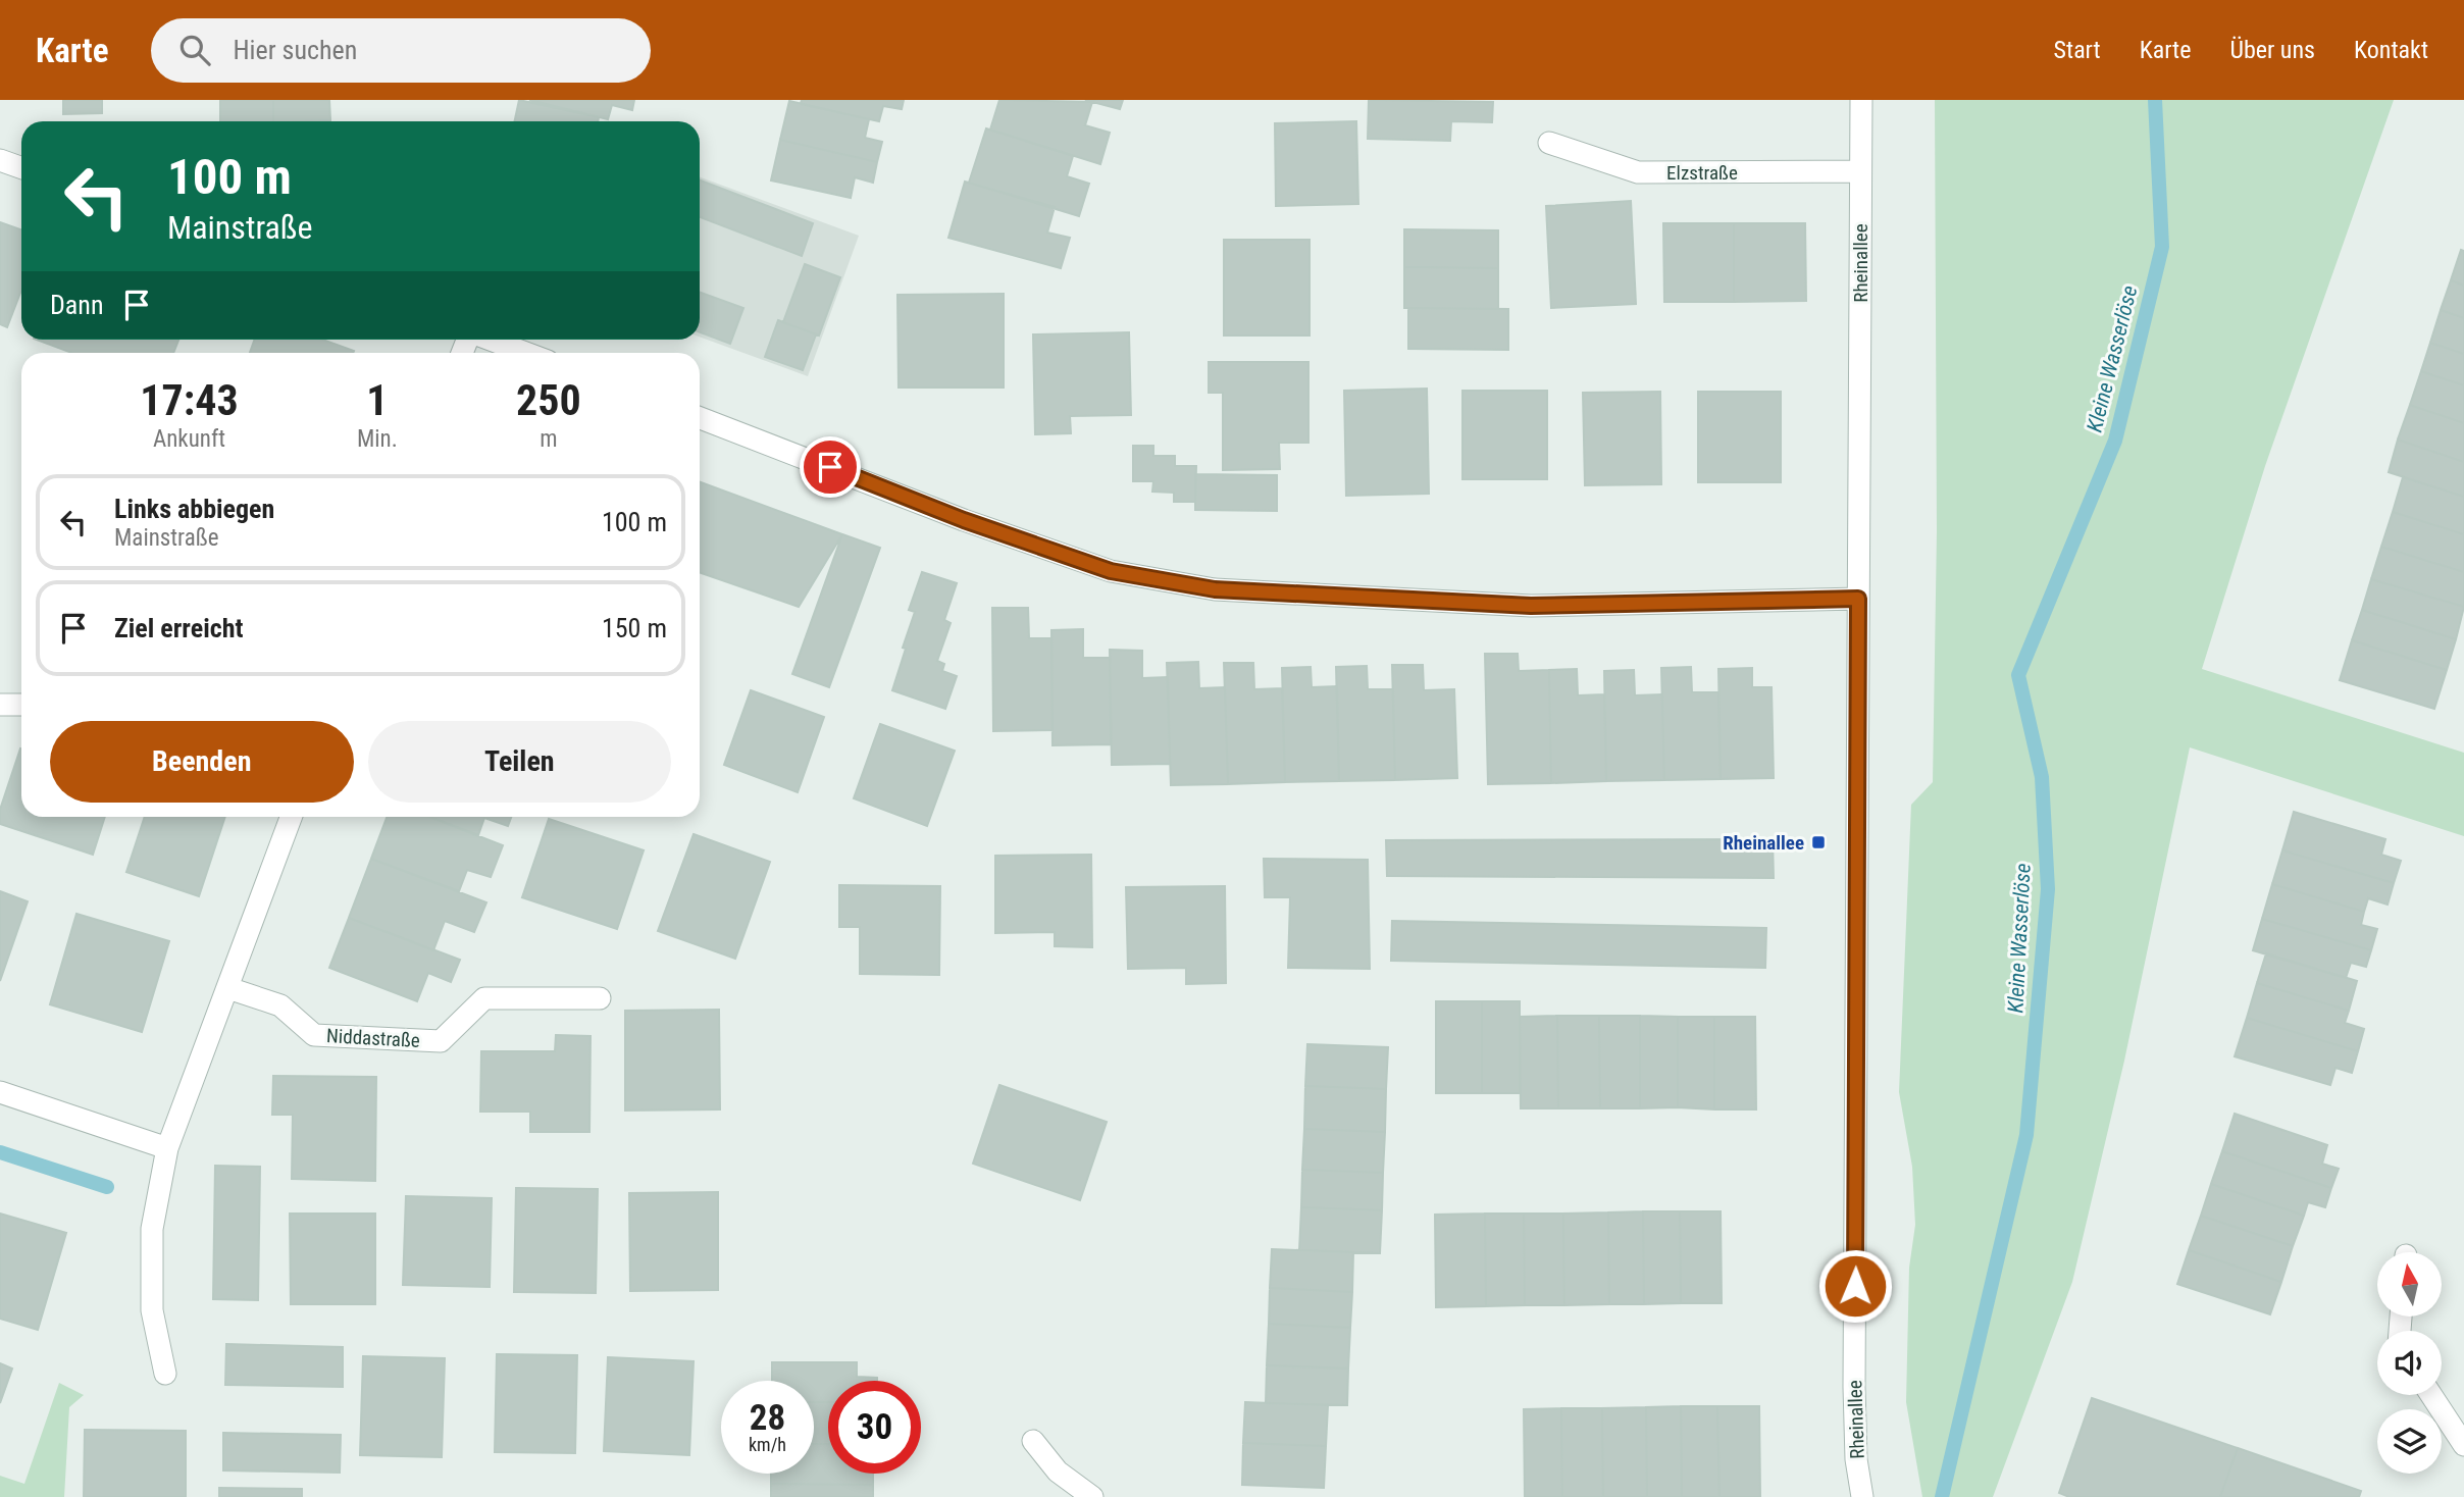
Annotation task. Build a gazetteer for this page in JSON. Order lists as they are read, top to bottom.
{
  "streets": {
    "street": ["Elzstraße", "Rheinallee", "Niddastraße"]
  },
  "crossings": [
    ["Elzstraße", "Rheinallee"]
  ],
  "water": ["Kleine Wasserlöse"],
  "places": {
    "transit": ["Rheinallee"]
  },
  "north": "top",
  "page": {
    "header": "Karte",
    "search": "Hier suchen",
    "nav": [
      "Start",
      "Karte",
      "Über uns",
      "Kontakt"
    ],
    "turn": ["100 m", "Mainstraße"],
    "then": "Dann",
    "eta": [
      "17:43",
      "Ankunft",
      "1",
      "Min.",
      "250",
      "m"
    ],
    "list": [
      {
        "name": "Links abbiegen",
        "note": "Mainstraße",
        "value": "100 m"
      },
      {
        "name": "Ziel erreicht",
        "value": "150 m"
      }
    ],
    "buttons": ["Beenden", "Teilen"],
    "speed": "28 km/h",
    "limit": "30"
  }
}
